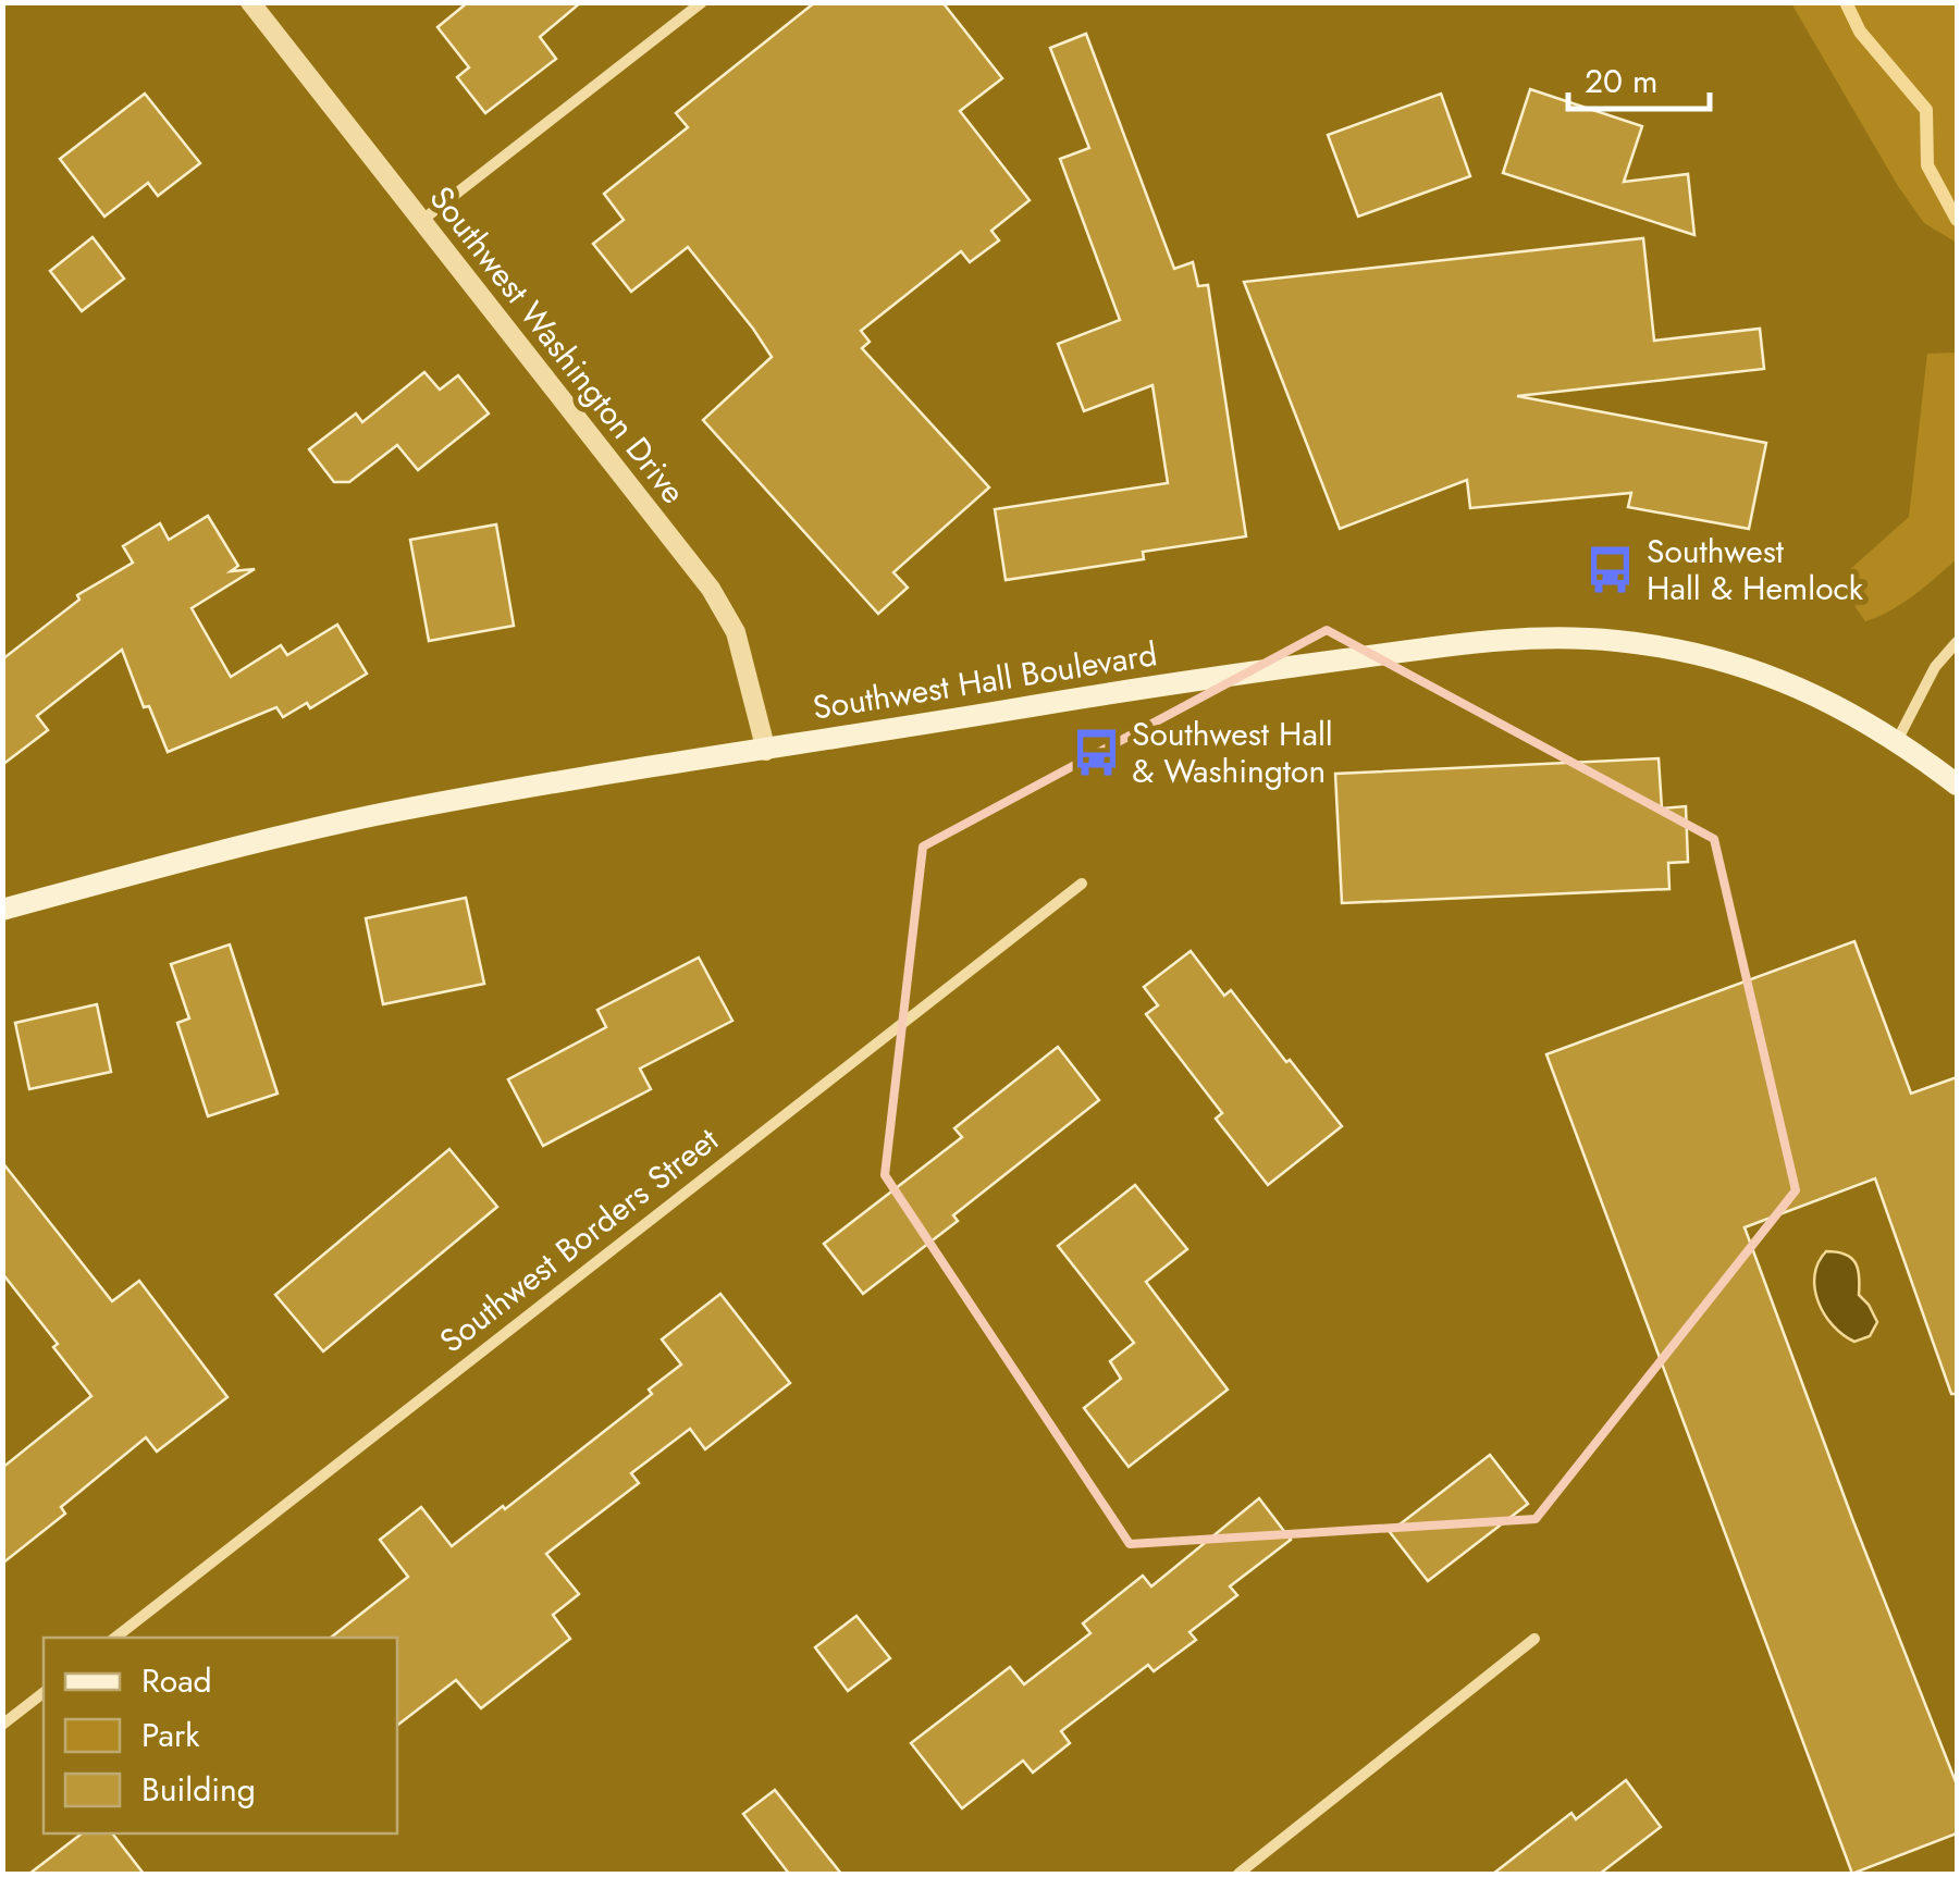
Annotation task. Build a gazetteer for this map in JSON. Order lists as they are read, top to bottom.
{
  "streets": {
    "main road": ["Southwest Hall Boulevard"],
    "street": ["Southwest Washington Drive", "Southwest Borders Street"]
  },
  "crossings": [
    ["Southwest Washington Drive", "Southwest Hall Boulevard"]
  ],
  "places": {
    "bus stop": ["Southwest Hall & Hemlock", "Southwest Hall & Washington"]
  },
  "legend": ["Road", "Park", "Building"],
  "scale_bar": "20 m"
}
